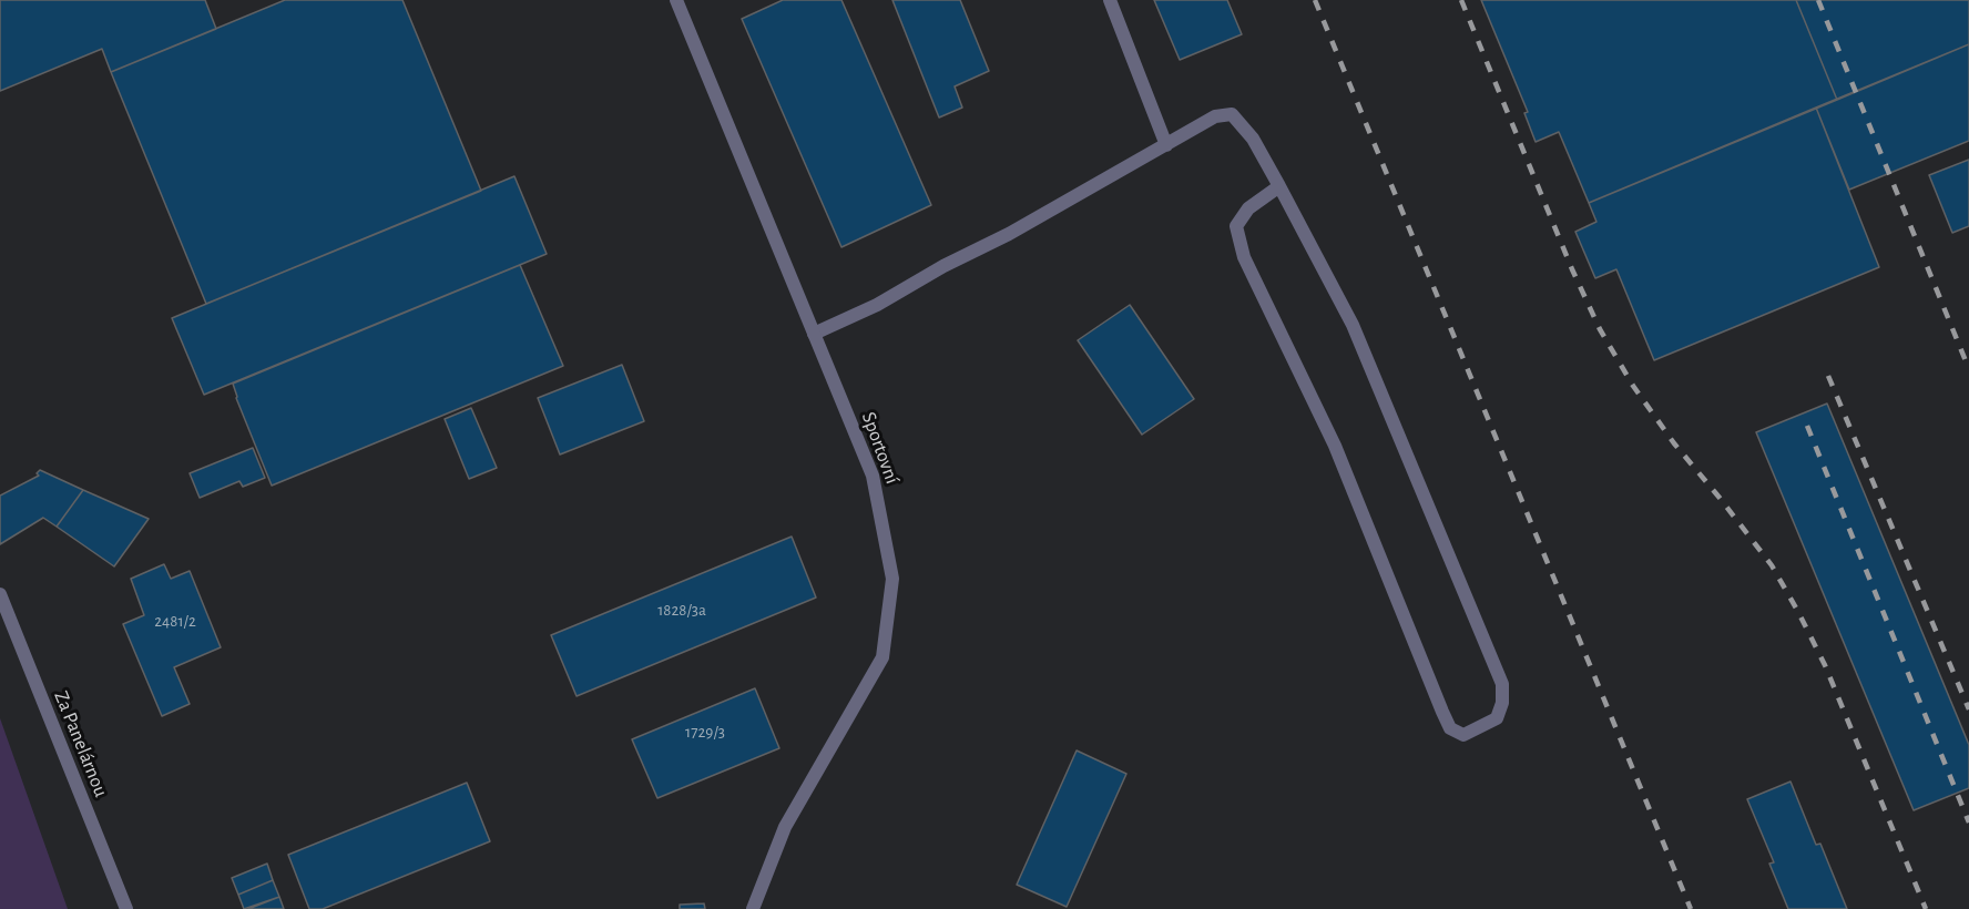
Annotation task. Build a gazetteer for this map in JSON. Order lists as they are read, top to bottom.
{
  "streets": {
    "street": ["Sportovní", "Za Panelárnou"]
  },
  "house_numbers": ["1828/3a", "2481/2", "1729/3"]
}
